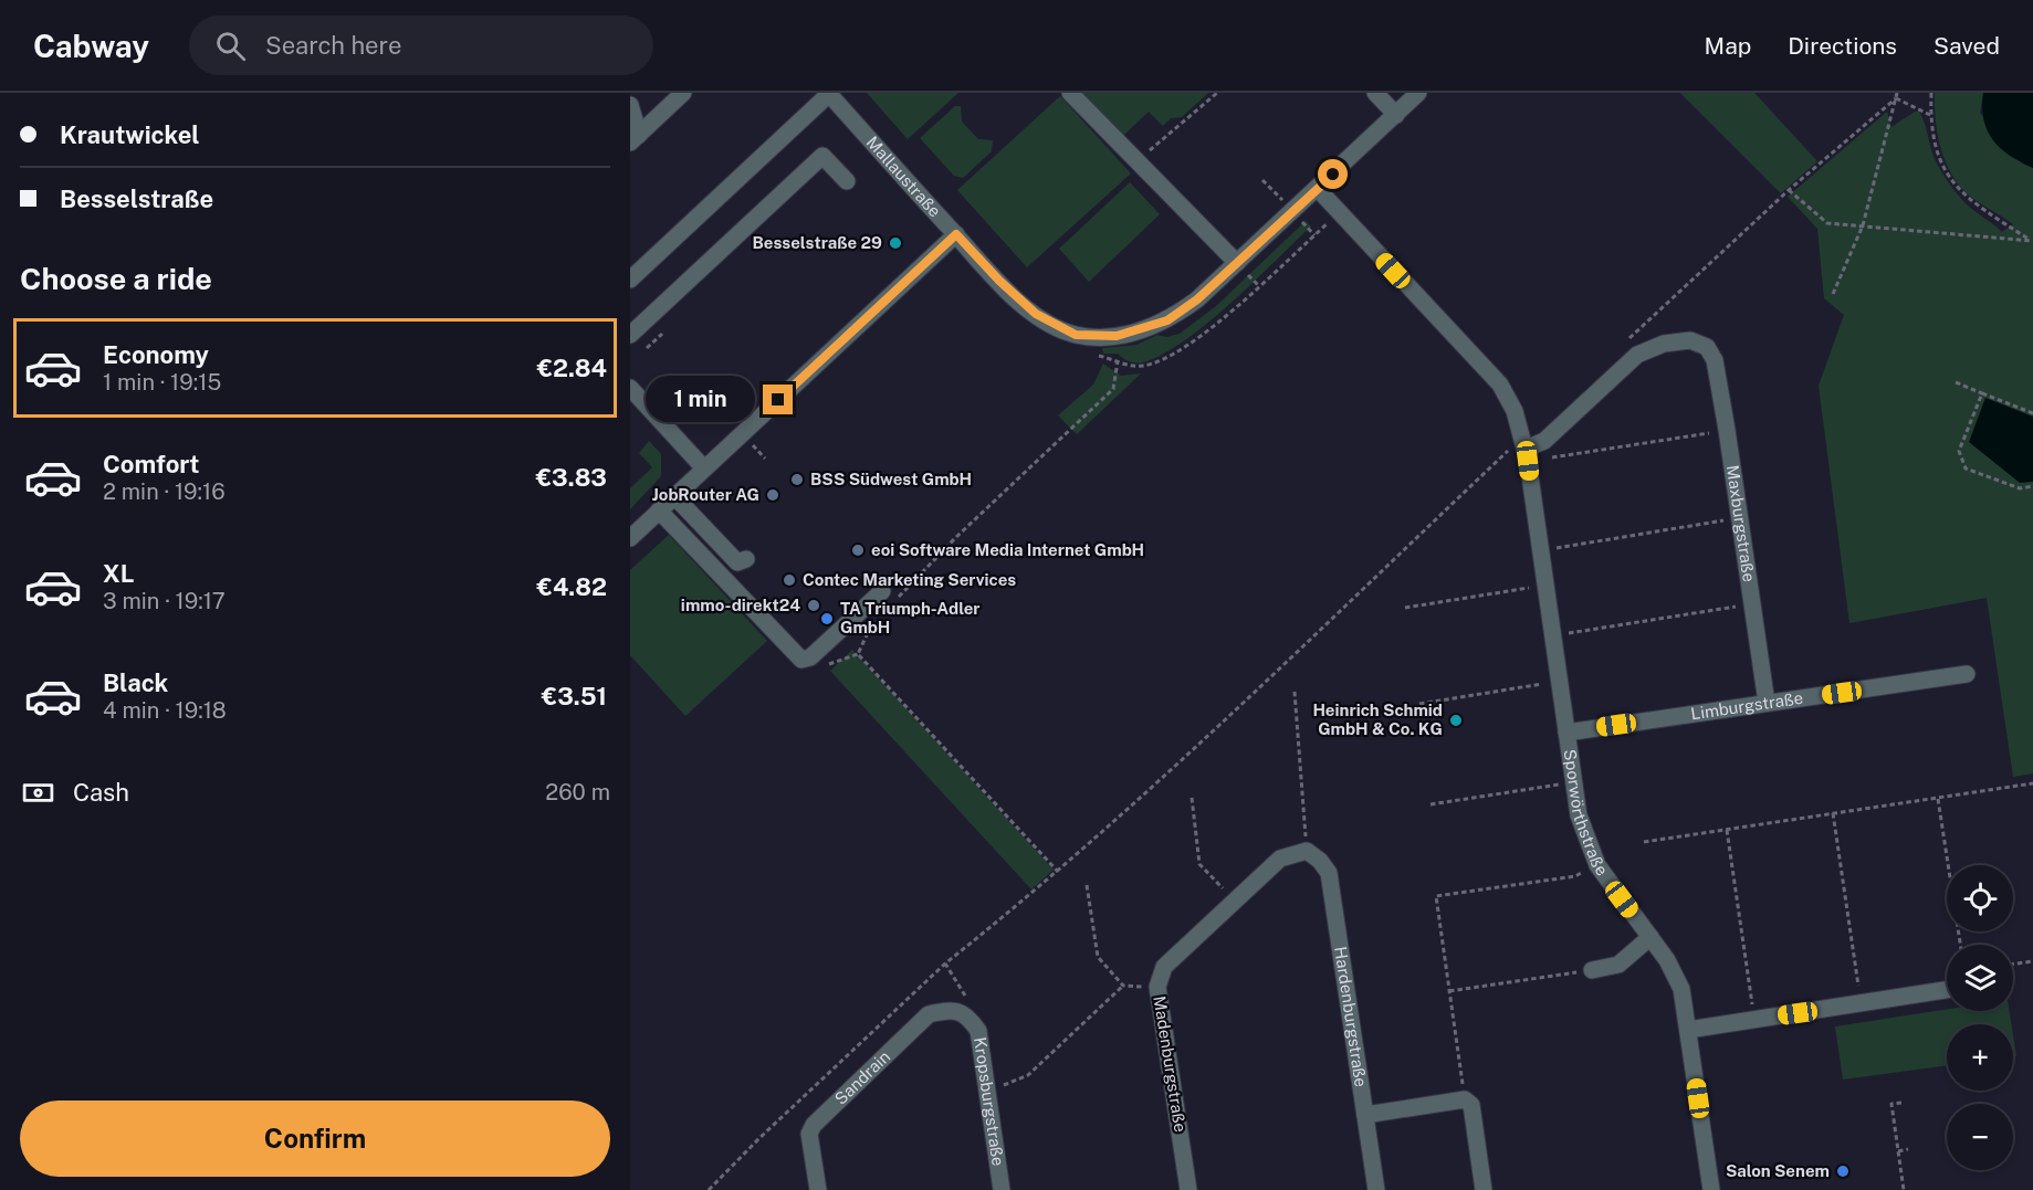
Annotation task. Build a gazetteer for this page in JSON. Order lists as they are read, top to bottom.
{
  "streets": {
    "street": [
      "Mallaustraße",
      "Maxburgstraße",
      "Limburgstraße",
      "Sporwörthstraße",
      "Hardenburgstraße",
      "Madenburgstraße",
      "Sandrain",
      "Kropsburgstraße"
    ]
  },
  "crossings": [
    ["Mallaustraße", "Sporwörthstraße"],
    ["Maxburgstraße", "Limburgstraße"],
    ["Maxburgstraße", "Sporwörthstraße"],
    ["Limburgstraße", "Sporwörthstraße"],
    ["Hardenburgstraße", "Madenburgstraße"],
    ["Sandrain", "Kropsburgstraße"]
  ],
  "places": [
    "Besselstraße 29",
    "BSS Südwest GmbH",
    "JobRouter AG",
    "eoi Software Media Internet GmbH",
    "Contec Marketing Services",
    "immo-direkt24",
    "TA Triumph-Adler GmbH",
    "Heinrich Schmid GmbH & Co. KG",
    "Salon Senem"
  ],
  "page": {
    "header": "Cabway",
    "search": "Search here",
    "nav": ["Map", "Directions", "Saved"],
    "banner": ["Krautwickel", "Besselstraße"],
    "heading": "Choose a ride",
    "list": [
      {
        "name": "Economy",
        "note": "1 min · 19:15",
        "value": "€2.84"
      },
      {
        "name": "Comfort",
        "note": "2 min · 19:16",
        "value": "€3.83"
      },
      {
        "name": "XL",
        "note": "3 min · 19:17",
        "value": "€4.82"
      },
      {
        "name": "Black",
        "note": "4 min · 19:18",
        "value": "€3.51"
      }
    ],
    "bubble": "1 min",
    "pay": ["Cash", "260 m"],
    "map_buttons": ["+", "−"],
    "buttons": "Confirm"
  }
}
